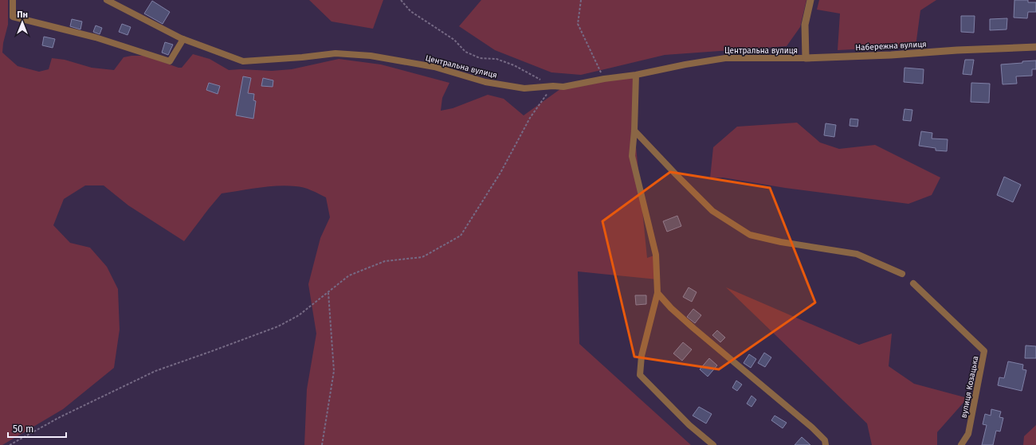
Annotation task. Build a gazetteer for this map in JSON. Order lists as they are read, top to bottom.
{
  "streets": {
    "street": ["Набережна вулиця", "Центральна вулиця", "вулиця Козацька"]
  },
  "crossings": [
    ["Набережна вулиця", "Центральна вулиця"]
  ],
  "scale_bar": "50 m",
  "north": "top"
}
